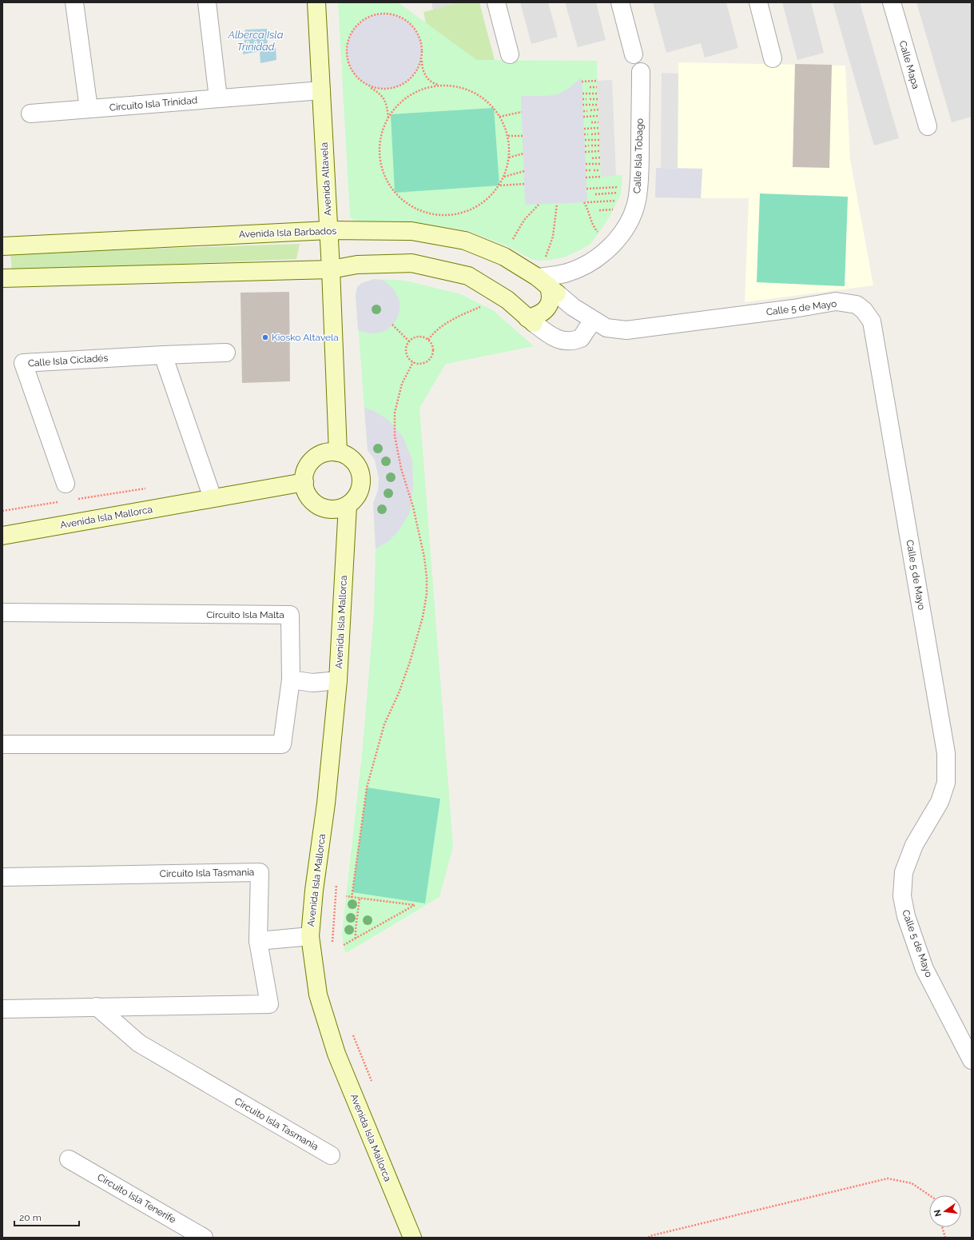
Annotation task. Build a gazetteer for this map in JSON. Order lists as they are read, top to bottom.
{
  "streets": {
    "street": [
      "Calle Mapa",
      "Circuito Isla Trinidad",
      "Calle Isla Tobago",
      "Avenida Altavela",
      "Avenida Isla Barbados",
      "Calle 5 de Mayo",
      "Calle Isla Cicladés",
      "Avenida Isla Mallorca",
      "Circuito Isla Malta",
      "Circuito Isla Tasmania",
      "Circuito Isla Tenerife"
    ]
  },
  "crossings": [
    ["Circuito Isla Trinidad", "Avenida Altavela"],
    ["Calle Isla Tobago", "Avenida Isla Barbados"],
    ["Calle Isla Tobago", "Calle 5 de Mayo"],
    ["Avenida Altavela", "Avenida Isla Barbados"],
    ["Avenida Altavela", "Avenida Isla Mallorca"],
    ["Avenida Isla Barbados", "Calle 5 de Mayo"]
  ],
  "water": ["Alberca Isla Trinidad"],
  "places": ["Kiosko Altavela"],
  "scale_bar": "20 m",
  "north": "left"
}
